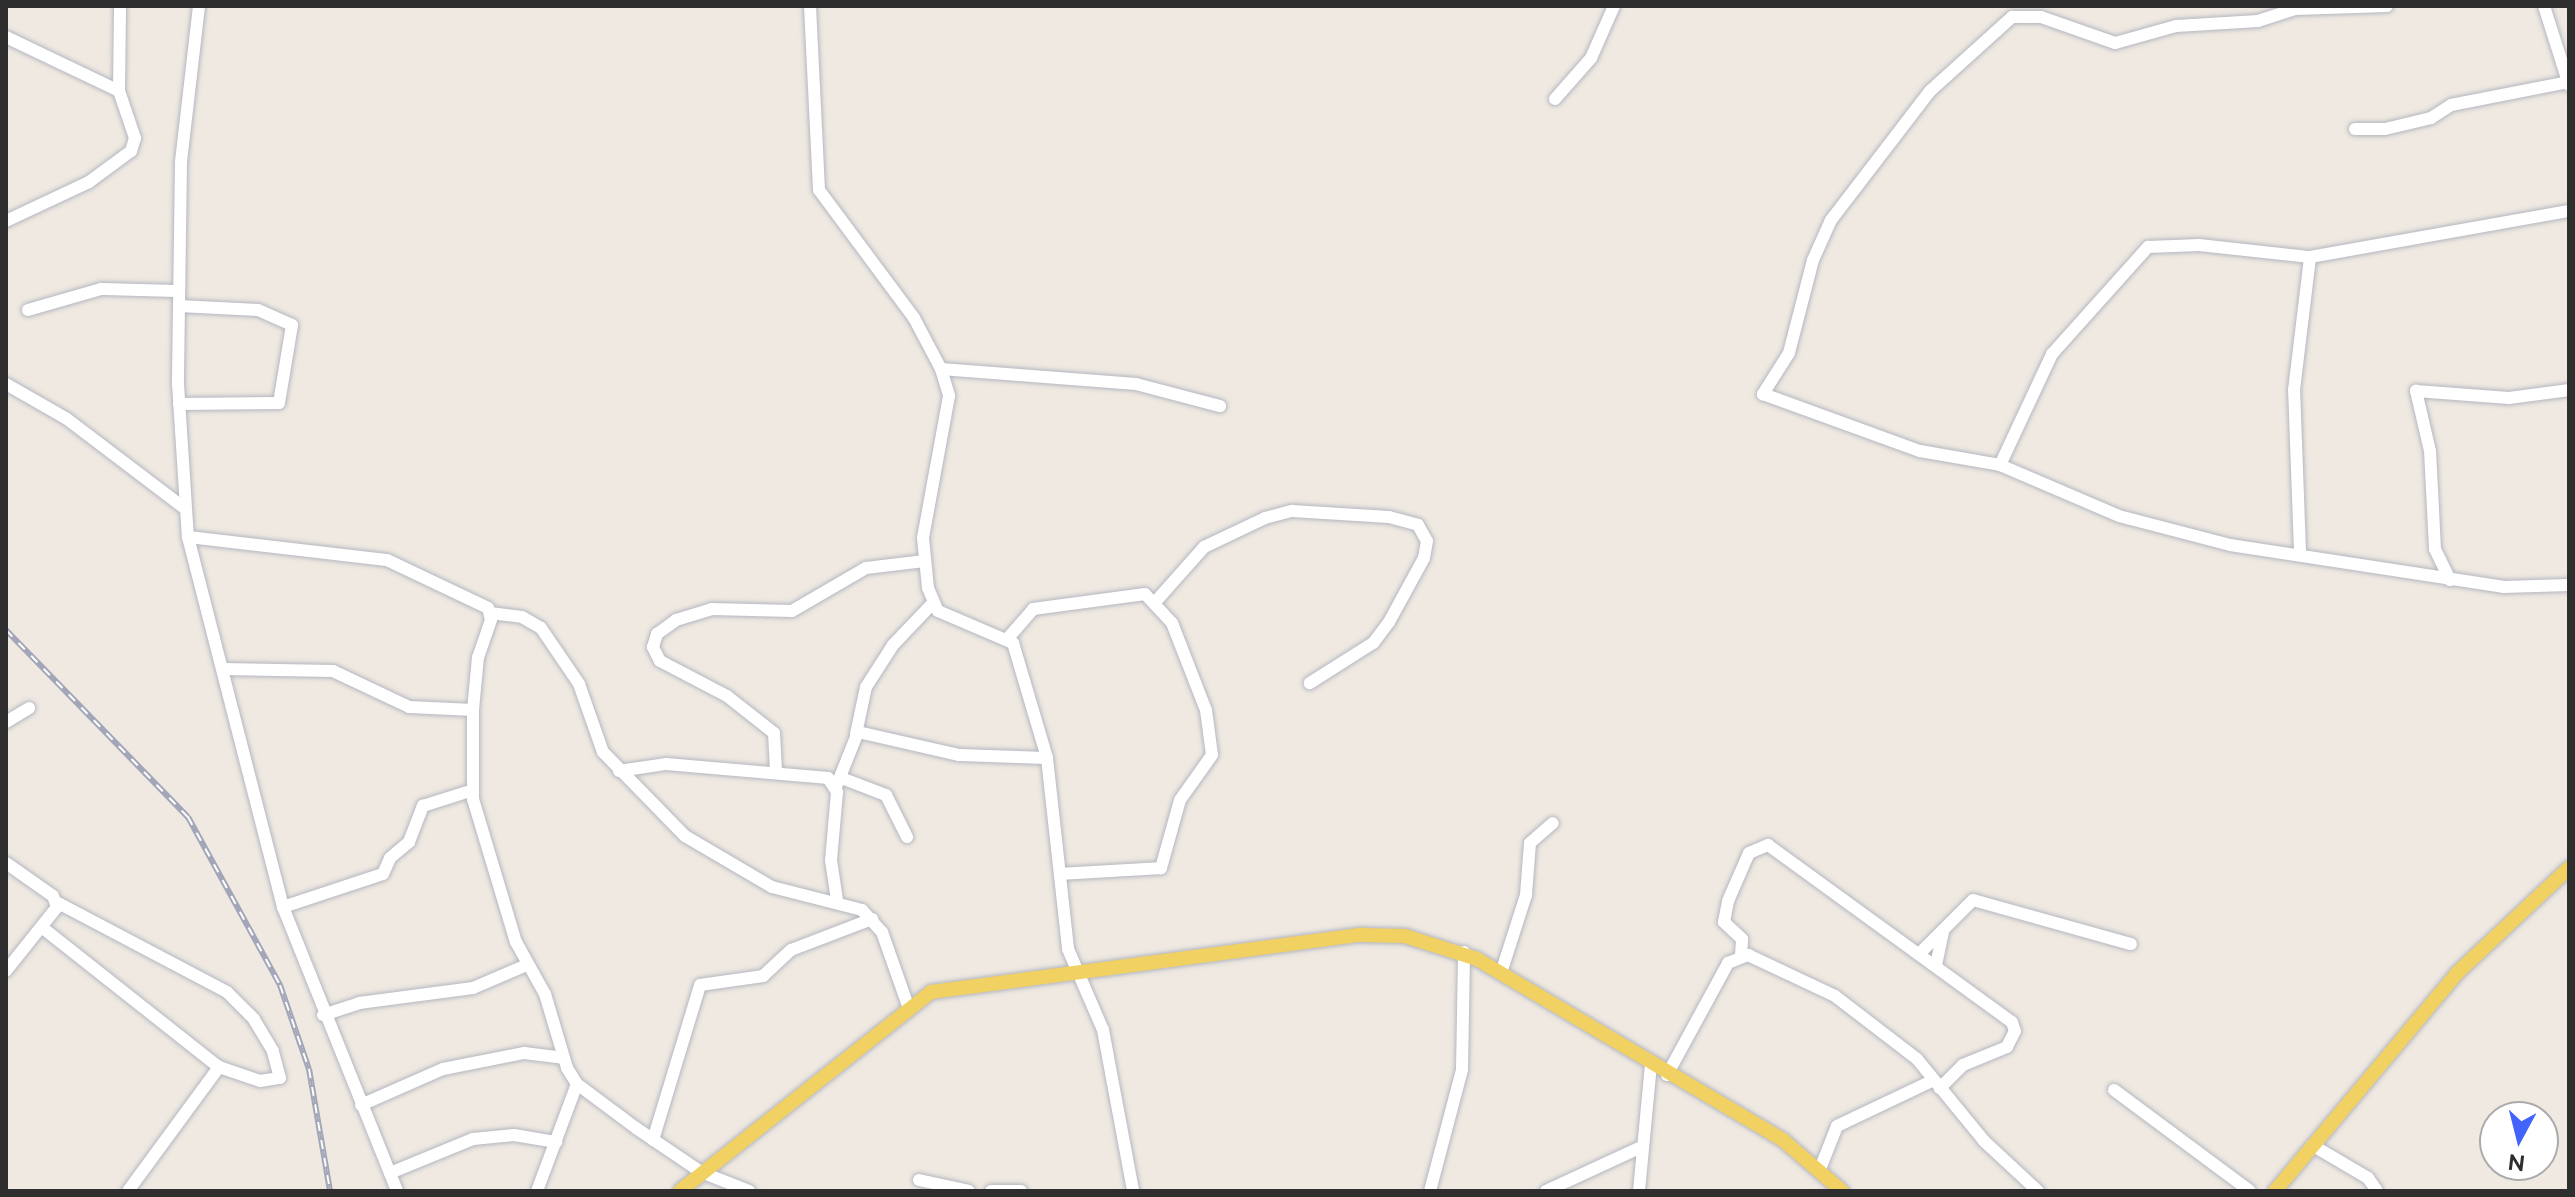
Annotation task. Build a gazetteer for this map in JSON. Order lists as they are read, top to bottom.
{
  "north": "bottom"
}
